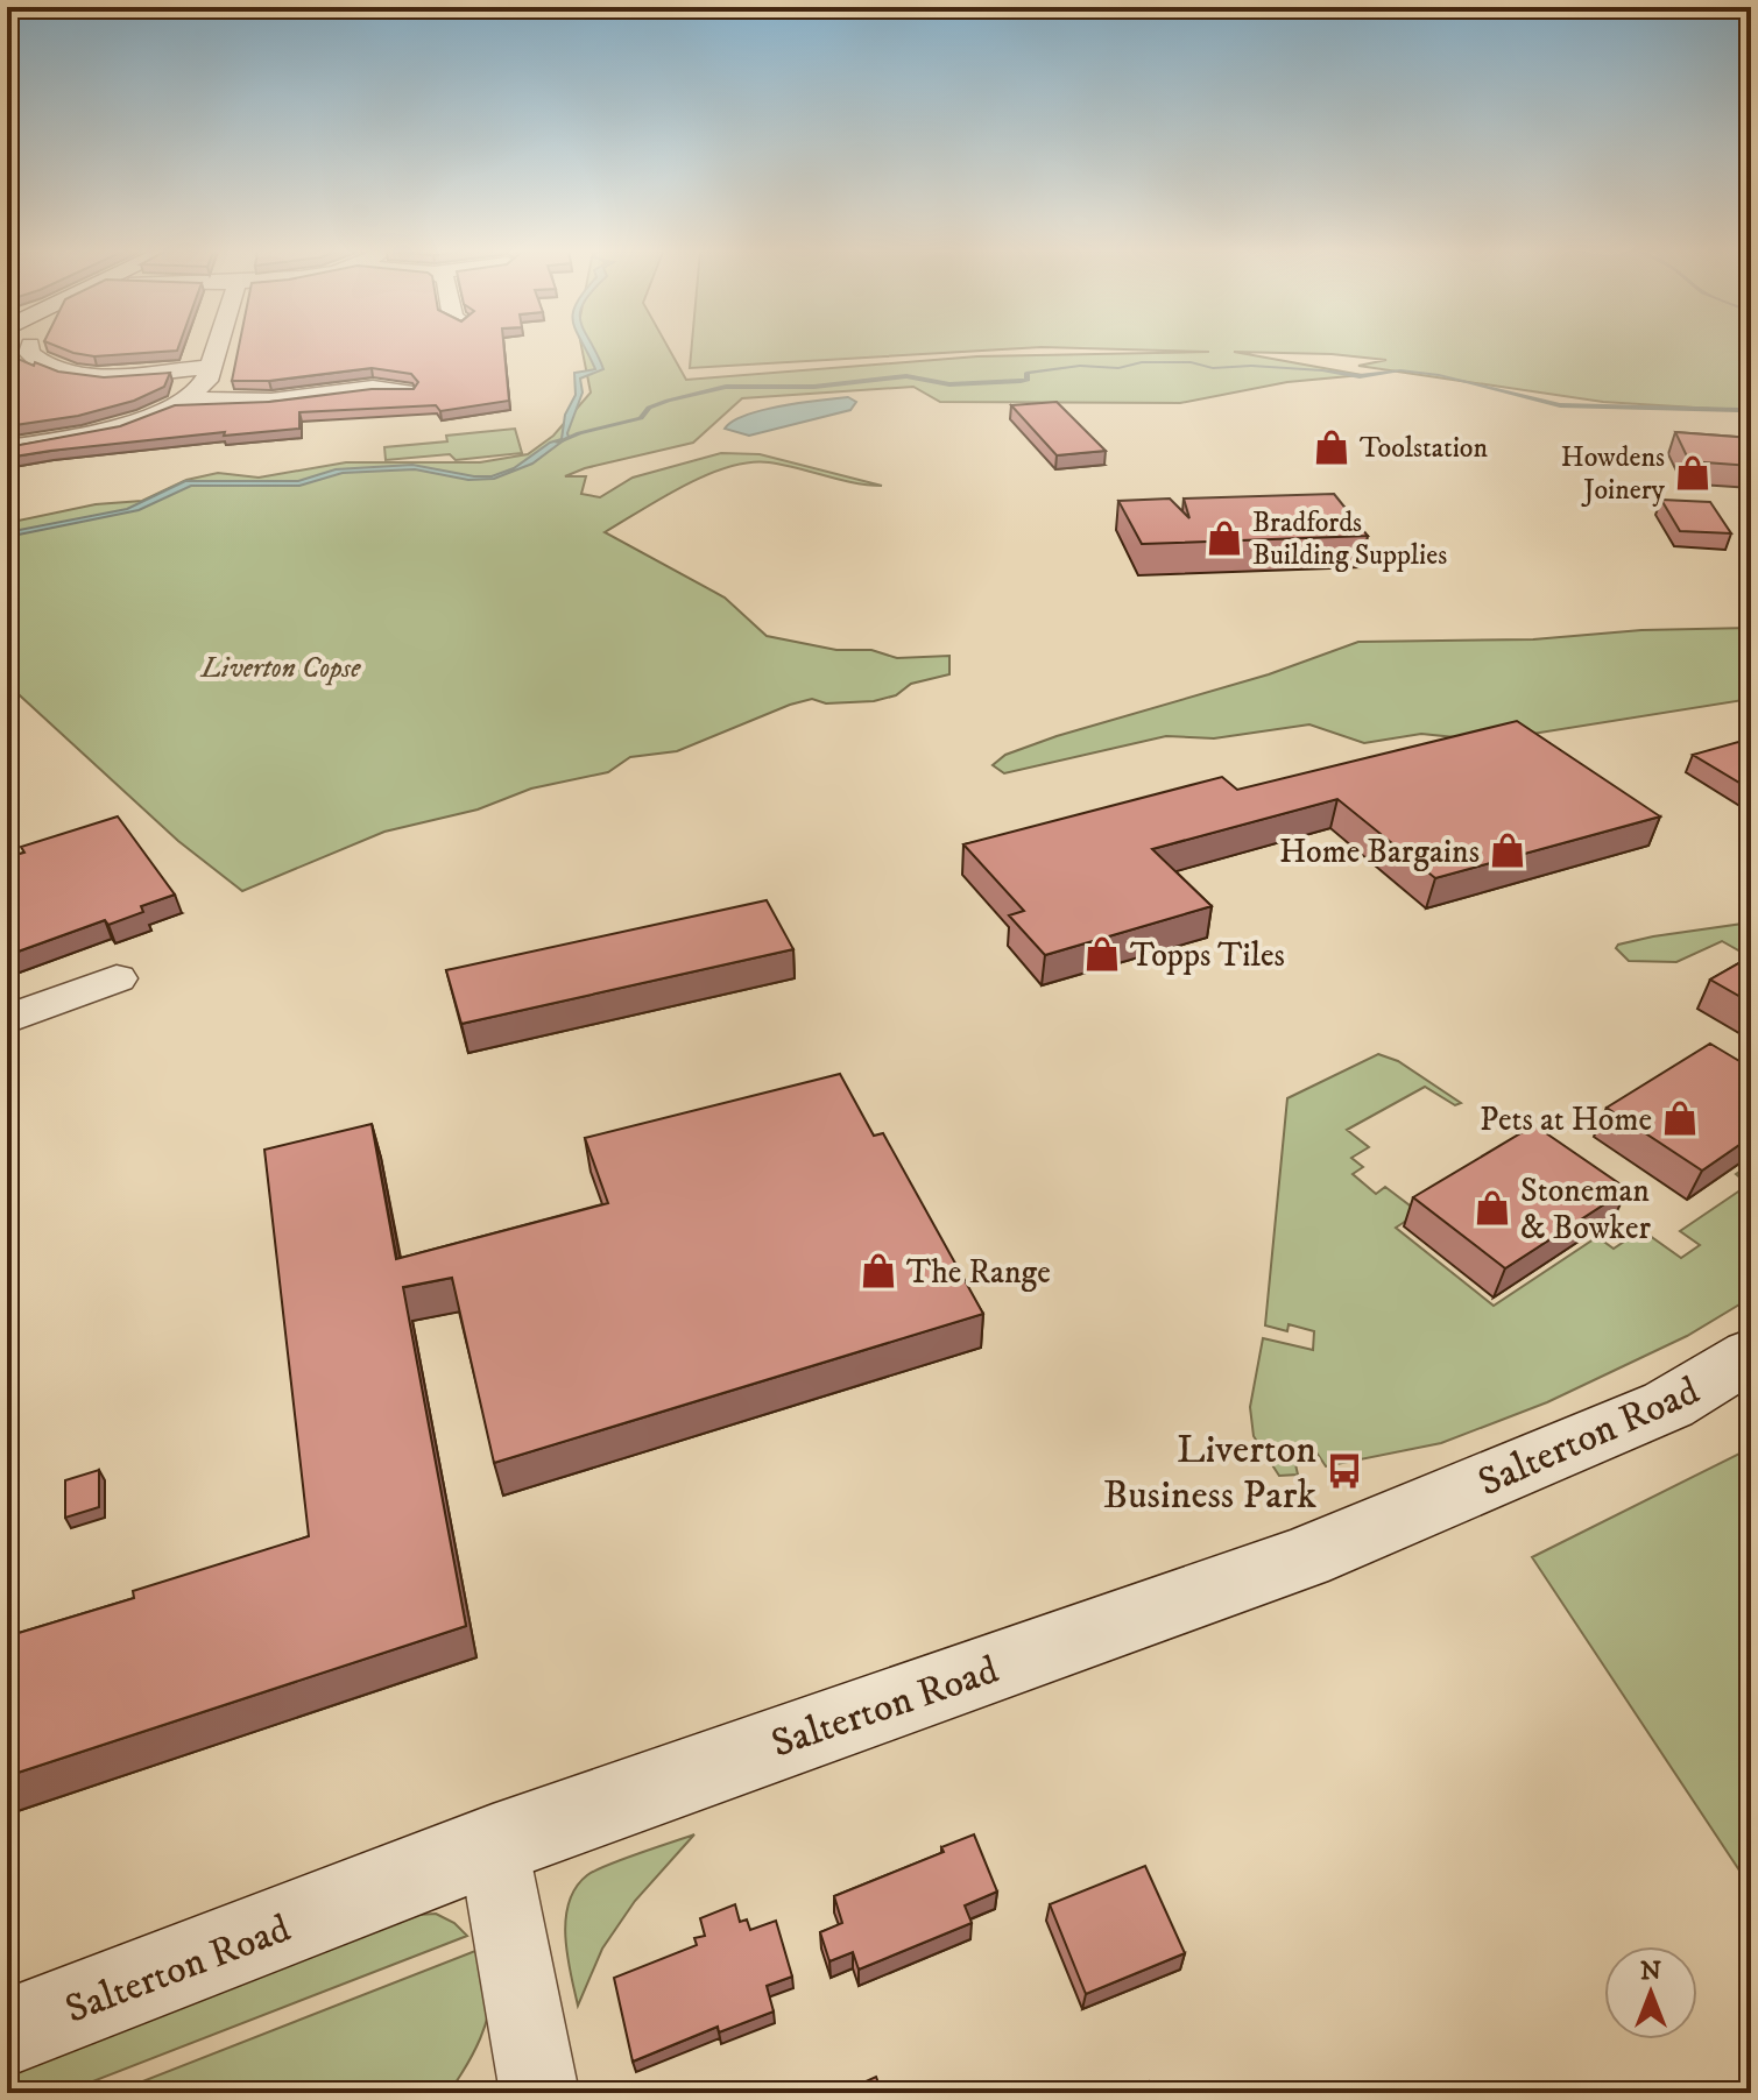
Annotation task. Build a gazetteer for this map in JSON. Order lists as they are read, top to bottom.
{
  "streets": {
    "main road": ["Salterton Road"]
  },
  "parks": ["Liverton Copse"],
  "places": {
    "shop": [
      "Toolstation",
      "Howdens Joinery",
      "Bradfords Building Supplies",
      "Home Bargains",
      "Topps Tiles",
      "Pets at Home",
      "Stoneman & Bowker",
      "The Range"
    ],
    "bus stop": ["Liverton Business Park"]
  },
  "north": "top"
}
